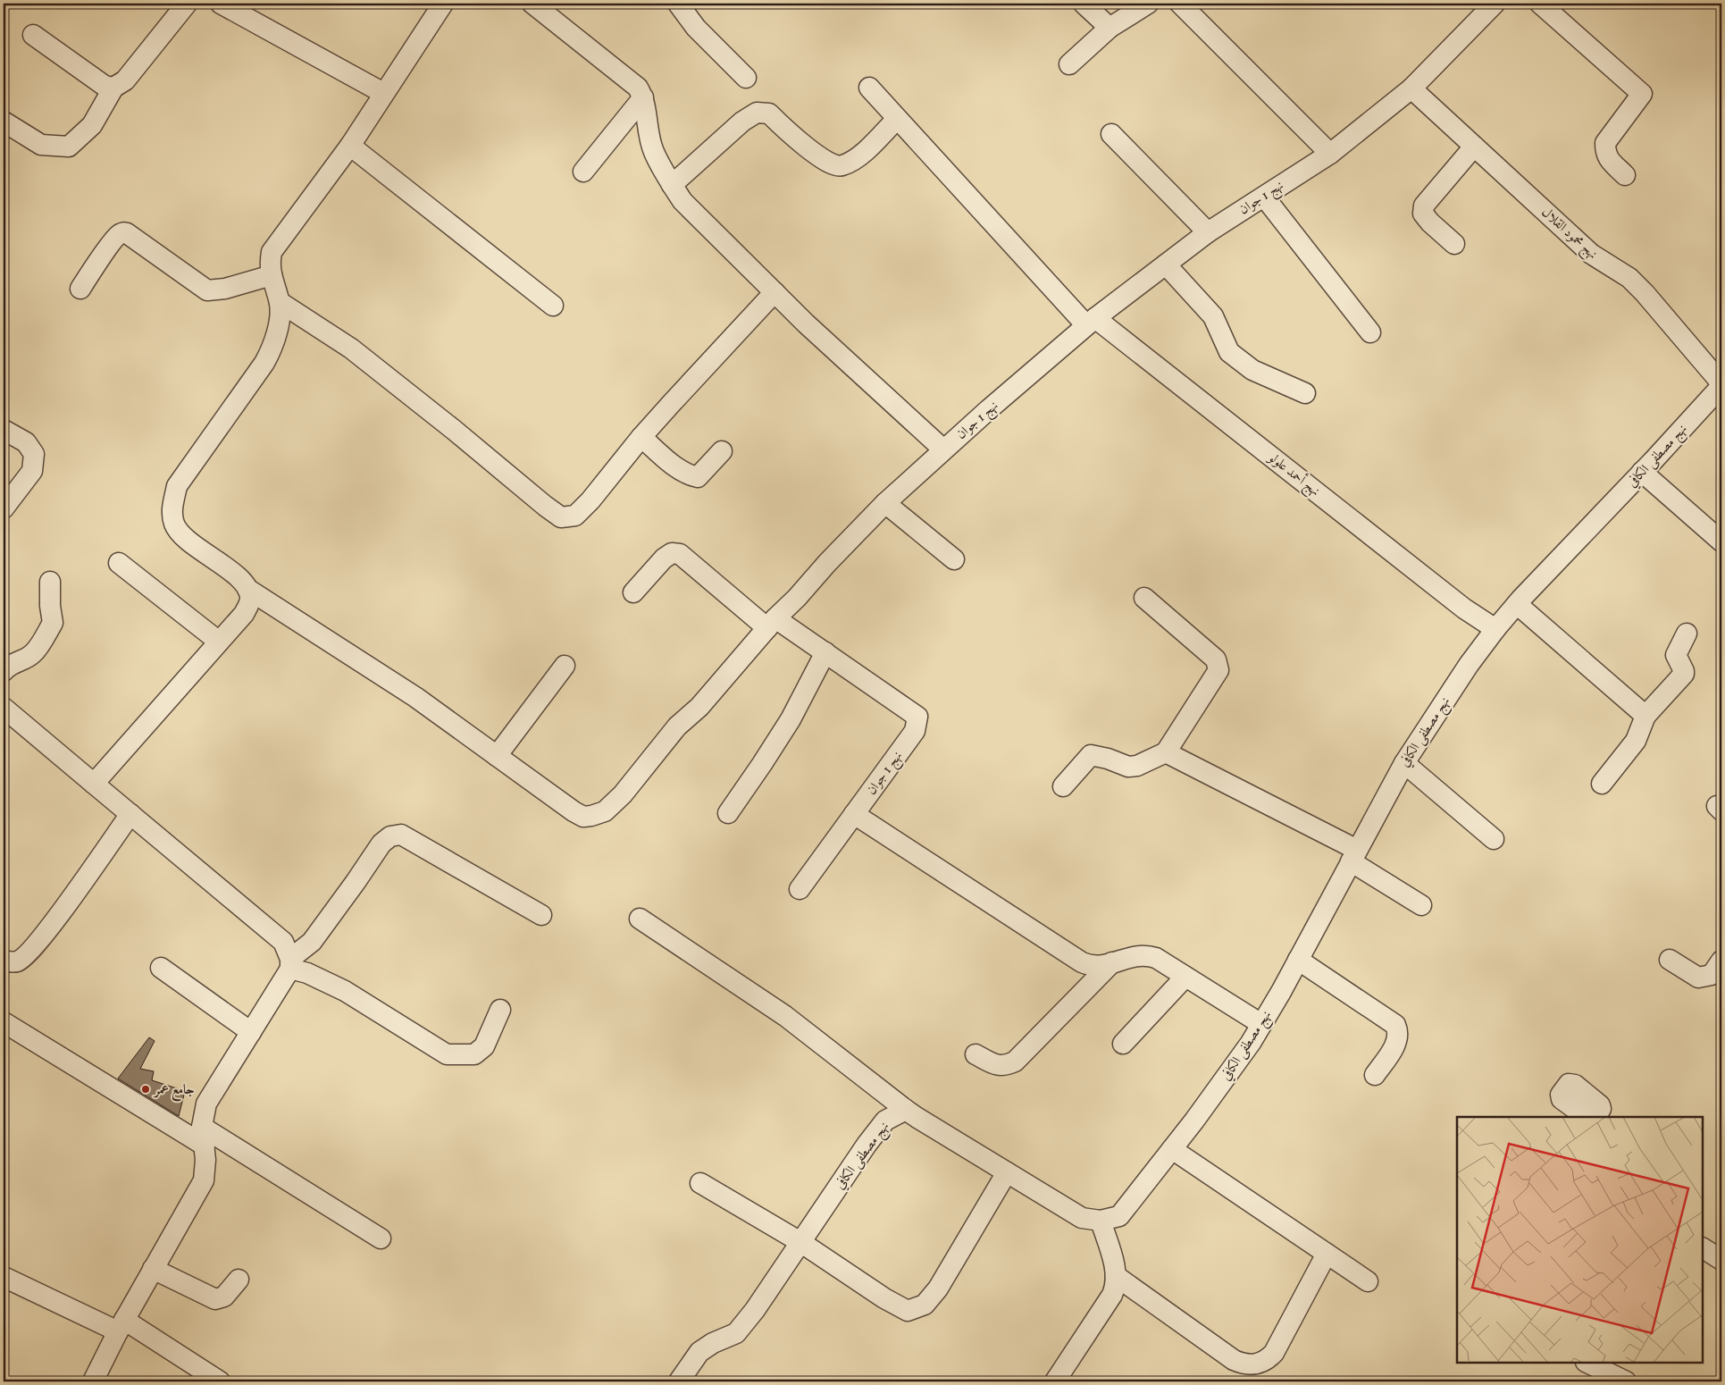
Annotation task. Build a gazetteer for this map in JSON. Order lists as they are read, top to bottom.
{
  "streets": {
    "street": [
      "نهج 1 جوان",
      "نهج محمود القلال",
      "نهج مصطفى الكافي",
      "نهج أحمد علولو"
    ]
  },
  "crossings": [
    ["نهج 1 جوان", "نهج محمود القلال"],
    ["نهج 1 جوان", "نهج أحمد علولو"],
    ["نهج محمود القلال", "نهج مصطفى الكافي"],
    ["نهج مصطفى الكافي", "نهج أحمد علولو"]
  ],
  "places": ["جامع عمر"]
}
